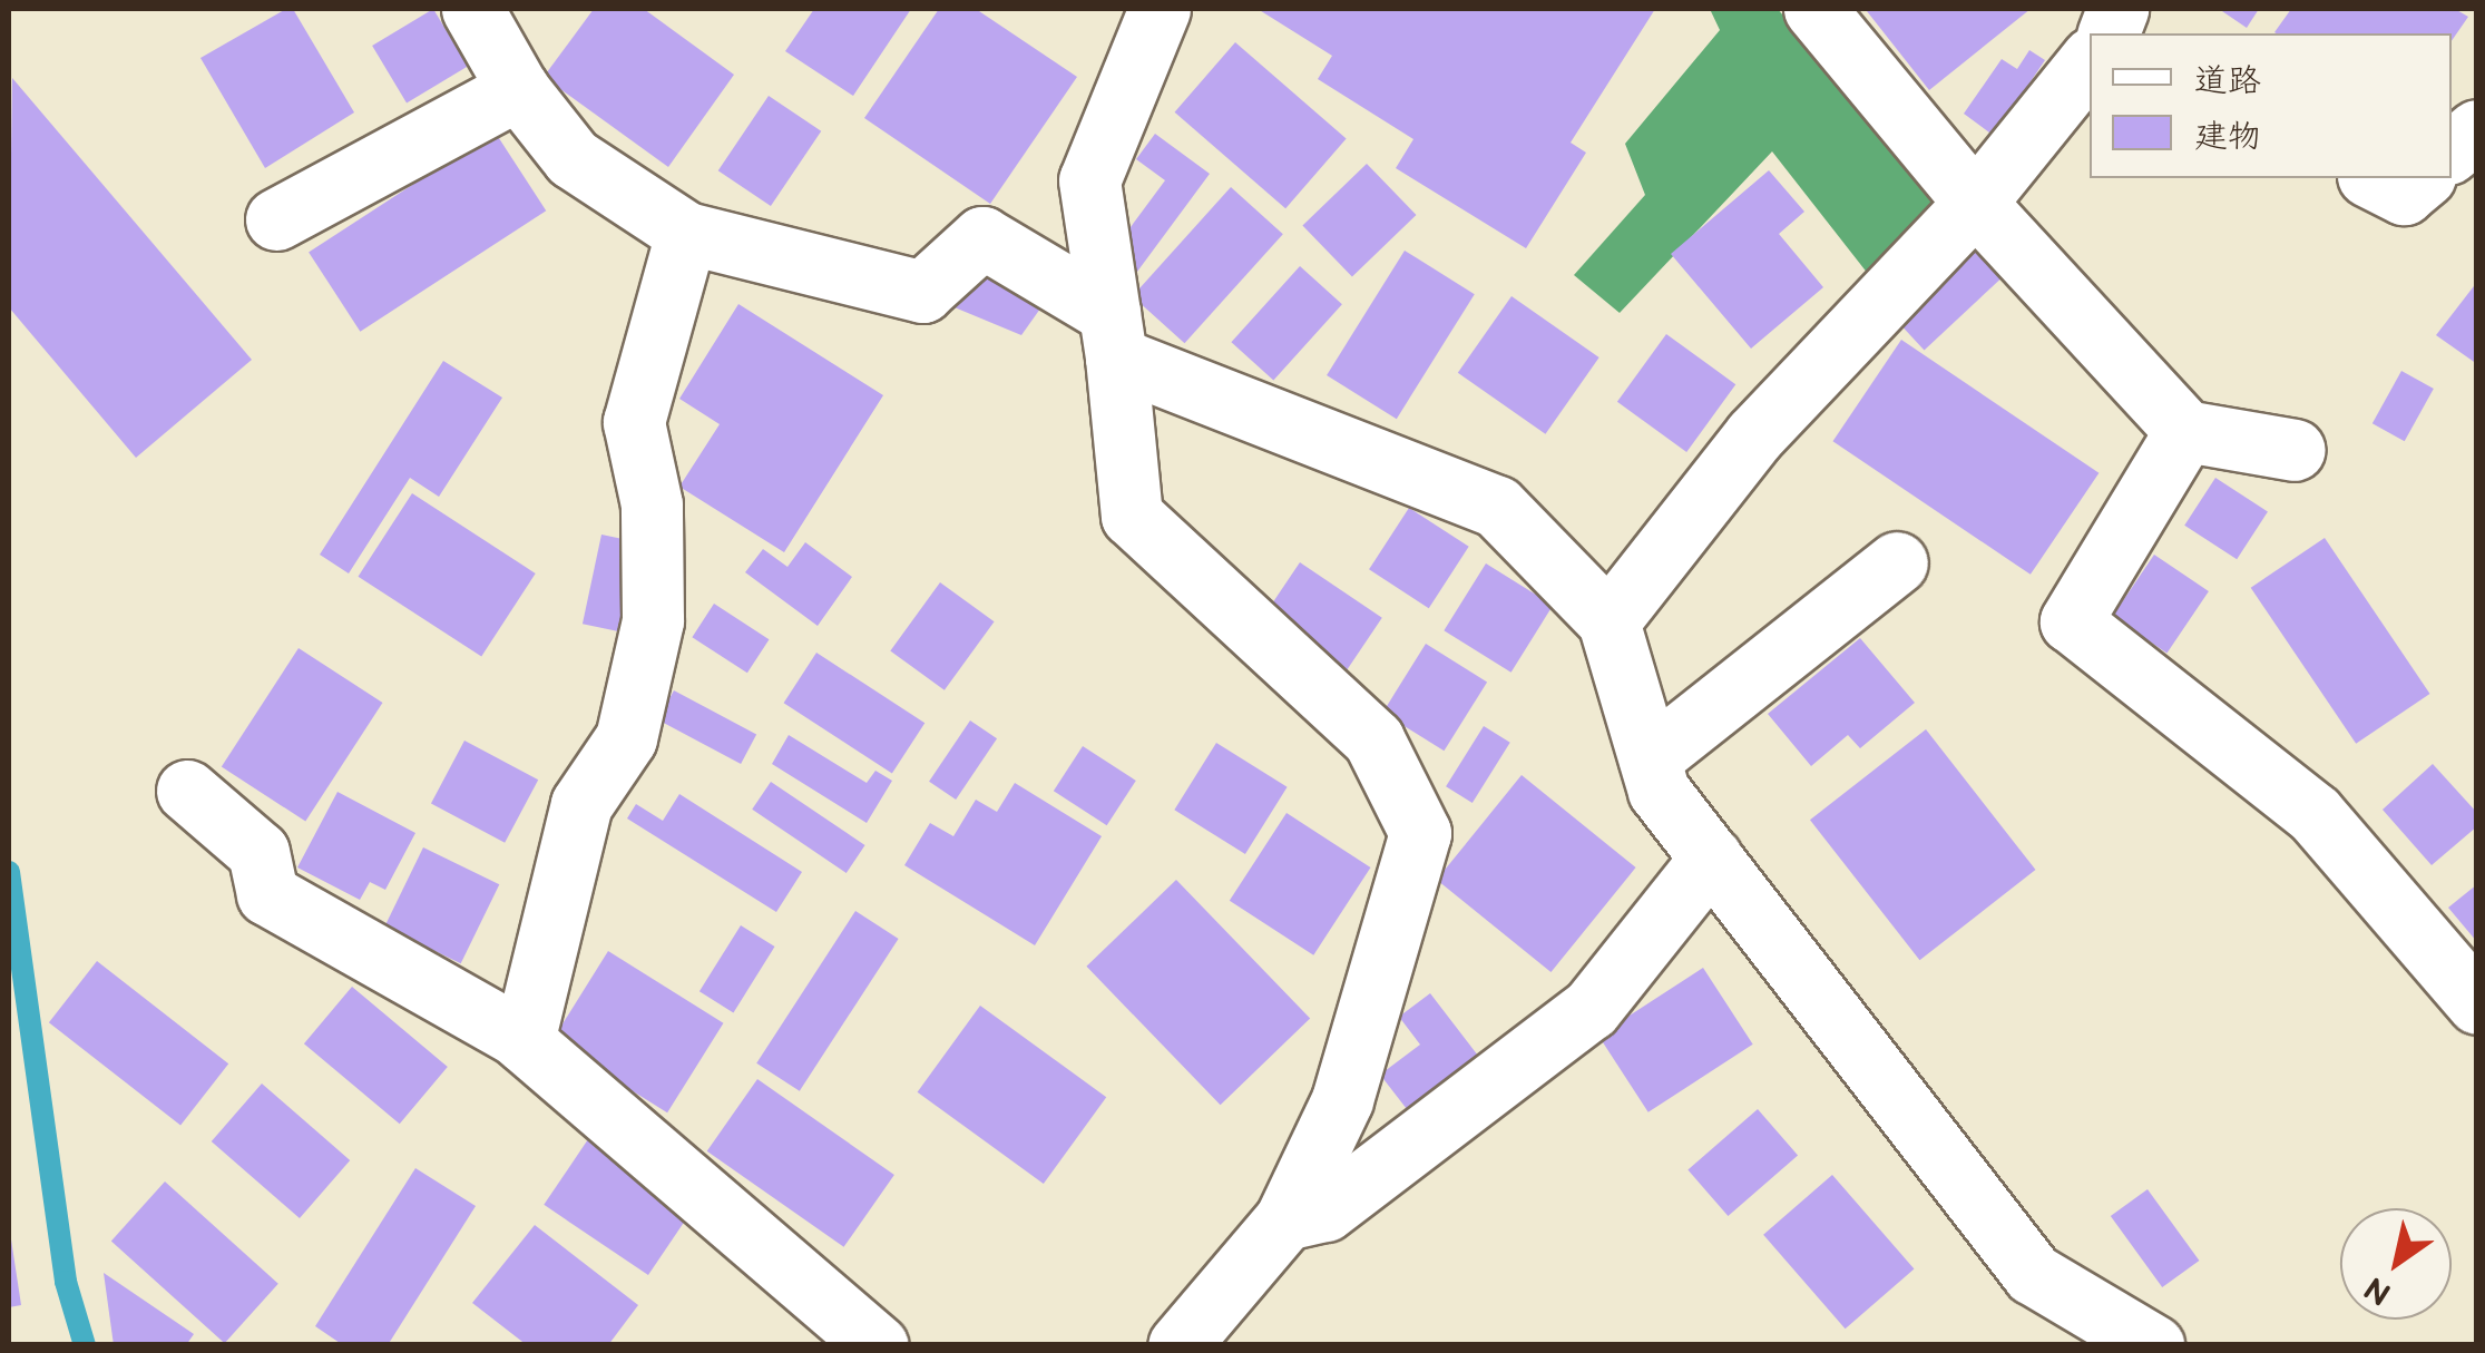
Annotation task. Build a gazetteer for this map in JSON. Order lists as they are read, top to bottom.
{
  "legend": ["道路", "建物"],
  "north": "bottom left"
}
